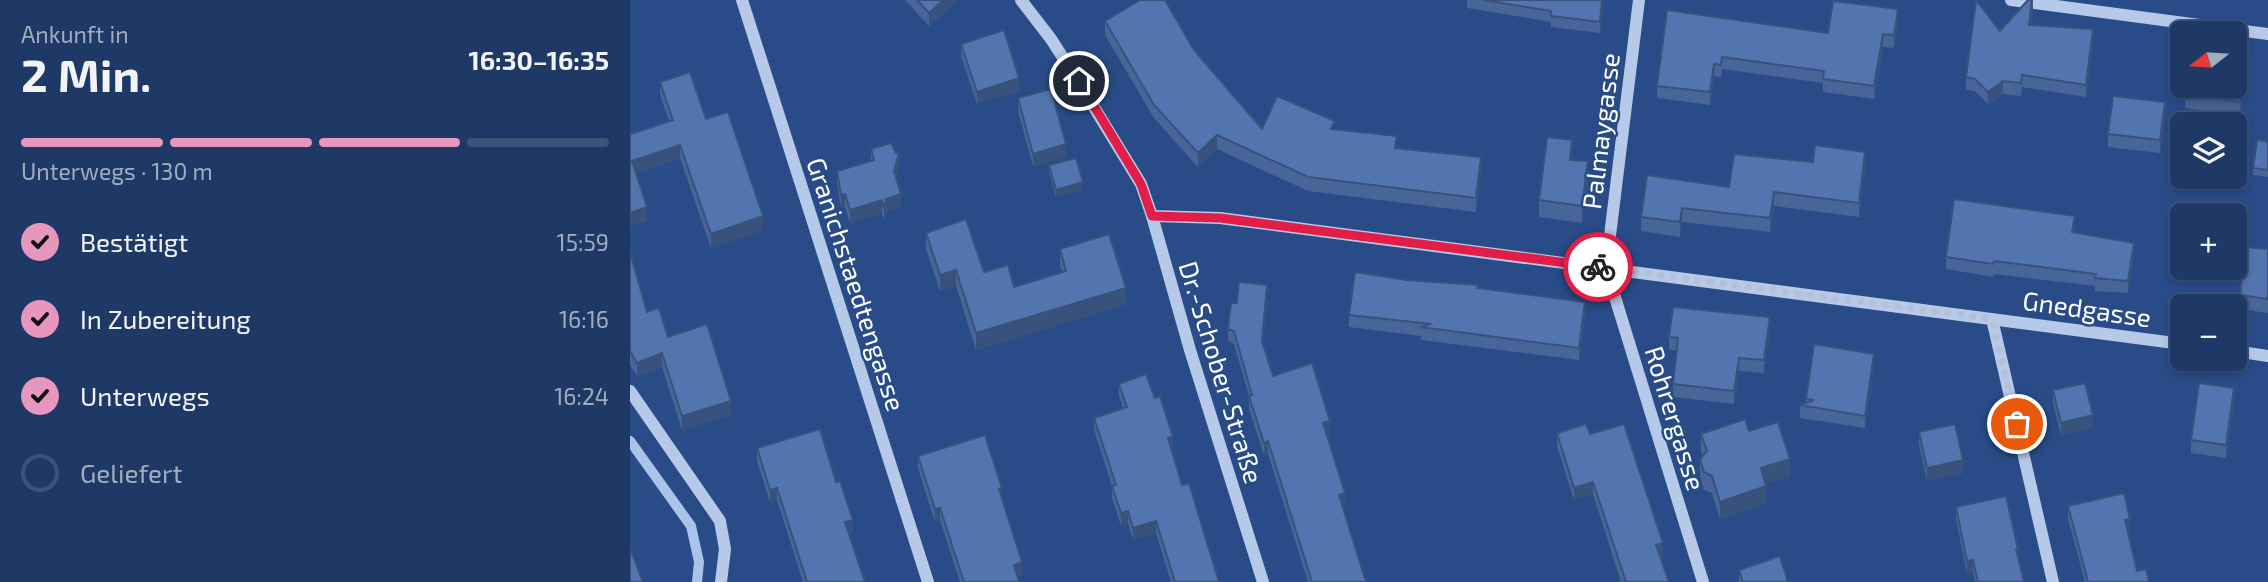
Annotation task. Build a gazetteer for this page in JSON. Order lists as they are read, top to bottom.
{
  "streets": {
    "street": [
      "Palmaygasse",
      "Granichstaedtengasse",
      "Gnedgasse",
      "Dr.-Schober-Straße",
      "Rohrergasse"
    ]
  },
  "crossings": [
    ["Palmaygasse", "Gnedgasse"],
    ["Palmaygasse", "Rohrergasse"],
    ["Gnedgasse", "Dr.-Schober-Straße"],
    ["Gnedgasse", "Rohrergasse"]
  ],
  "north": "left",
  "page": {
    "heading": ["2 Min.", "Ankunft in", "16:30–16:35"],
    "map_buttons": ["+", "−"],
    "bar": "Unterwegs · 130 m",
    "list": [
      ["Bestätigt", "15:59"],
      ["In Zubereitung", "16:16"],
      ["Unterwegs", "16:24"],
      "Geliefert"
    ]
  }
}
